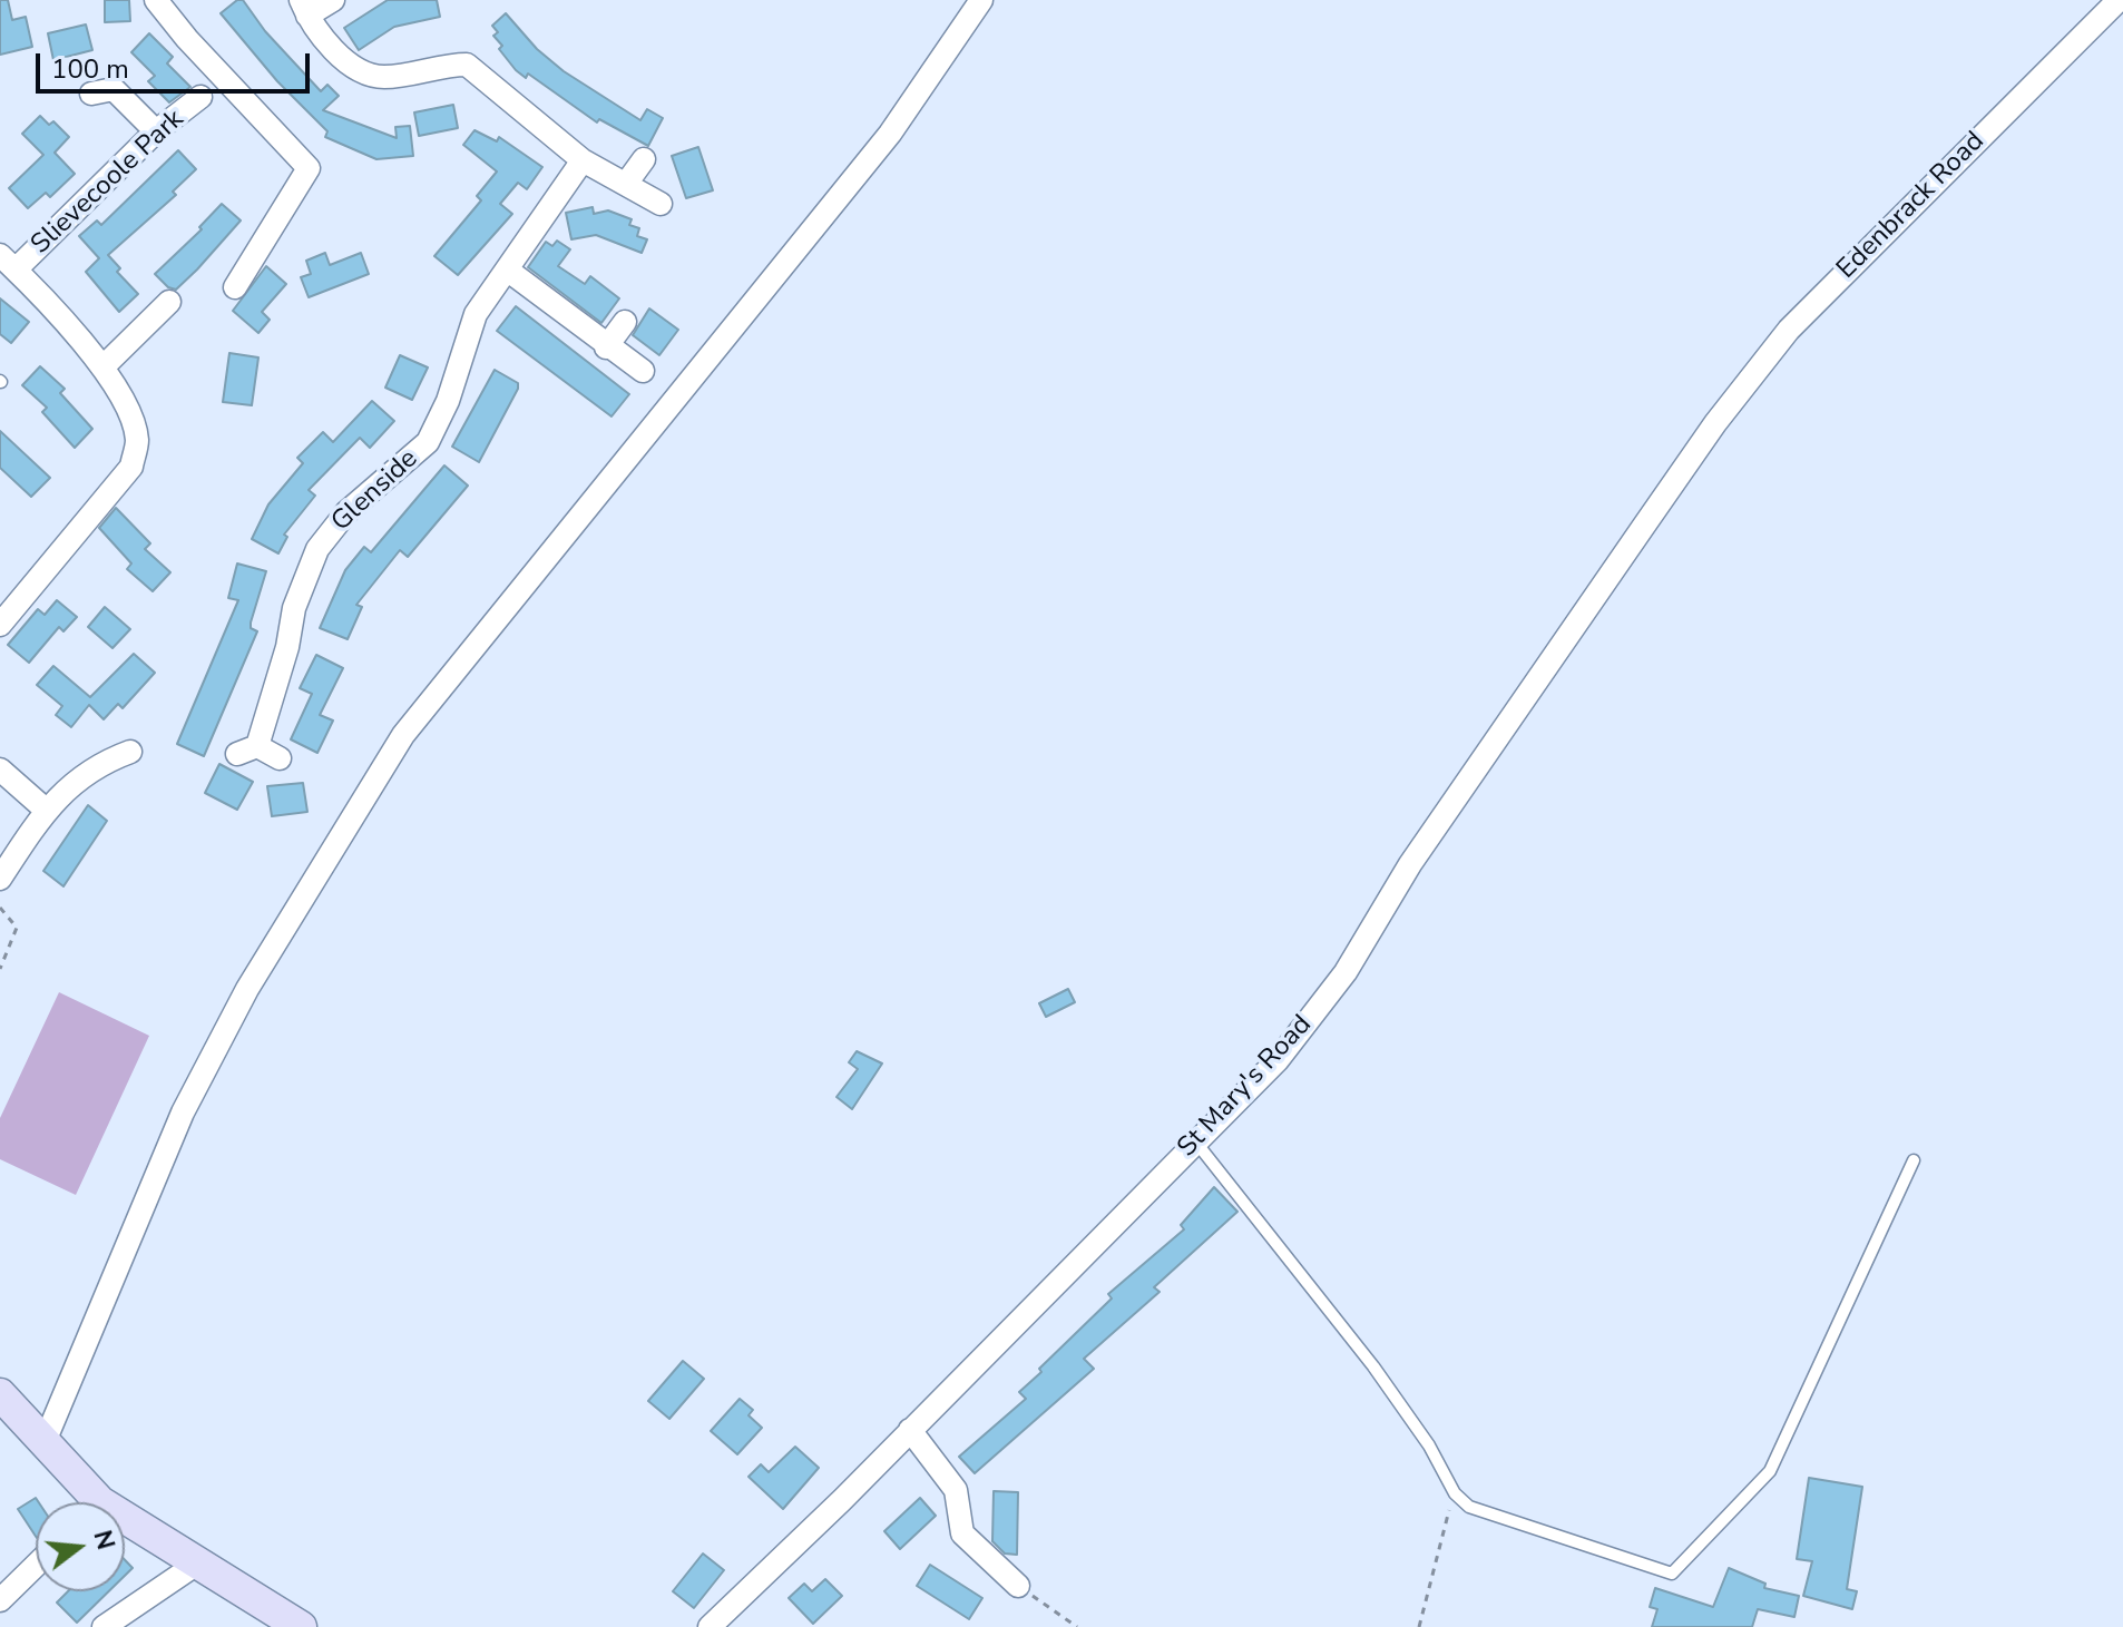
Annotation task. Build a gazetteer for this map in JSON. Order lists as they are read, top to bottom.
{
  "streets": {
    "street": [
      "Slievecoole Park",
      "Edenbrack Road",
      "Glenside",
      "St Mary's Road"
    ]
  },
  "crossings": [
    ["Edenbrack Road", "St Mary's Road"]
  ],
  "scale_bar": "100 m",
  "north": "right"
}
